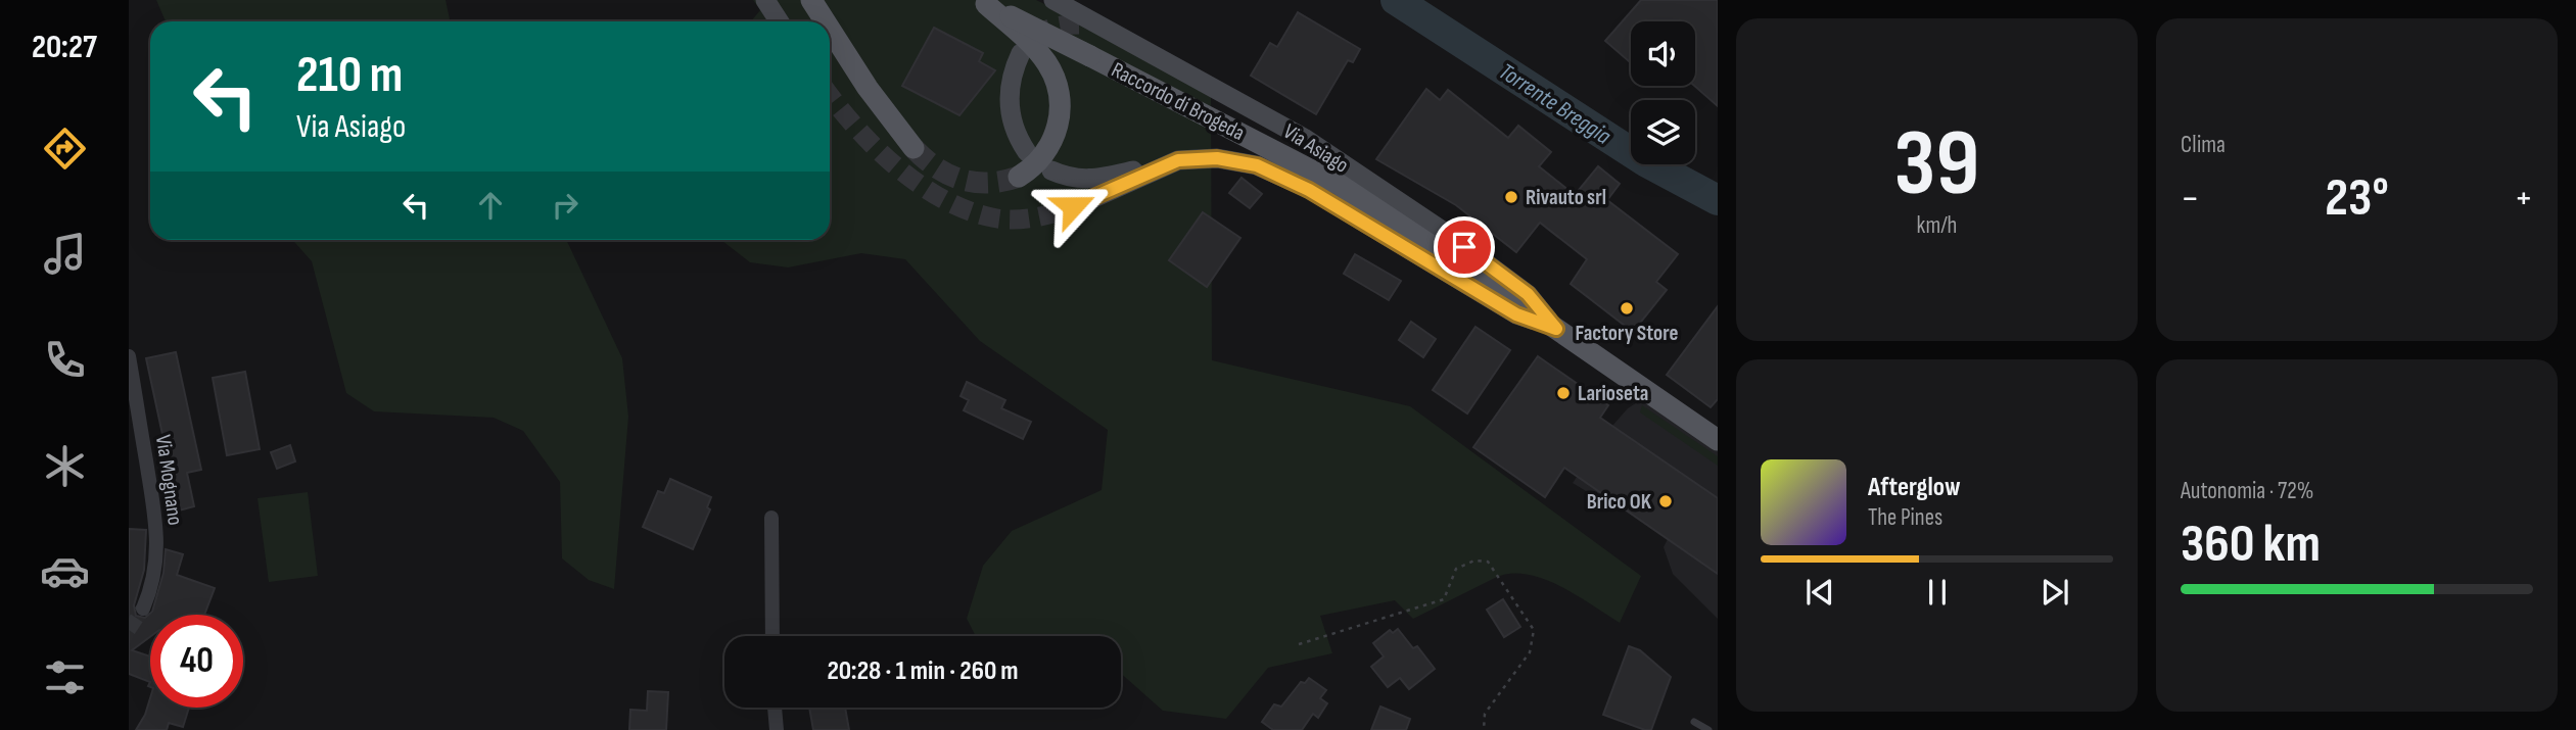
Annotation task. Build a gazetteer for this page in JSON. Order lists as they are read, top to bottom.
{
  "streets": {
    "main road": ["Raccordo di Brogeda", "Via Asiago"],
    "street": ["Via Mognano"]
  },
  "crossings": [
    ["Raccordo di Brogeda", "Via Asiago"]
  ],
  "water": ["Torrente Breggia"],
  "places": [
    "Rivauto srl",
    "Factory Store",
    "Larioseta",
    "Brico OK"
  ],
  "page": {
    "tabs": "20:27",
    "tile": [
      ["39", "km/h"],
      "Clima",
      ["Autonomia · 72%", "360 km"]
    ],
    "turn": ["210 m", "Via Asiago"],
    "heat": ["−", "23°", "+"],
    "song": ["Afterglow", "The Pines"],
    "limit": "40",
    "trip": "20:28 · 1 min · 260 m"
  }
}
